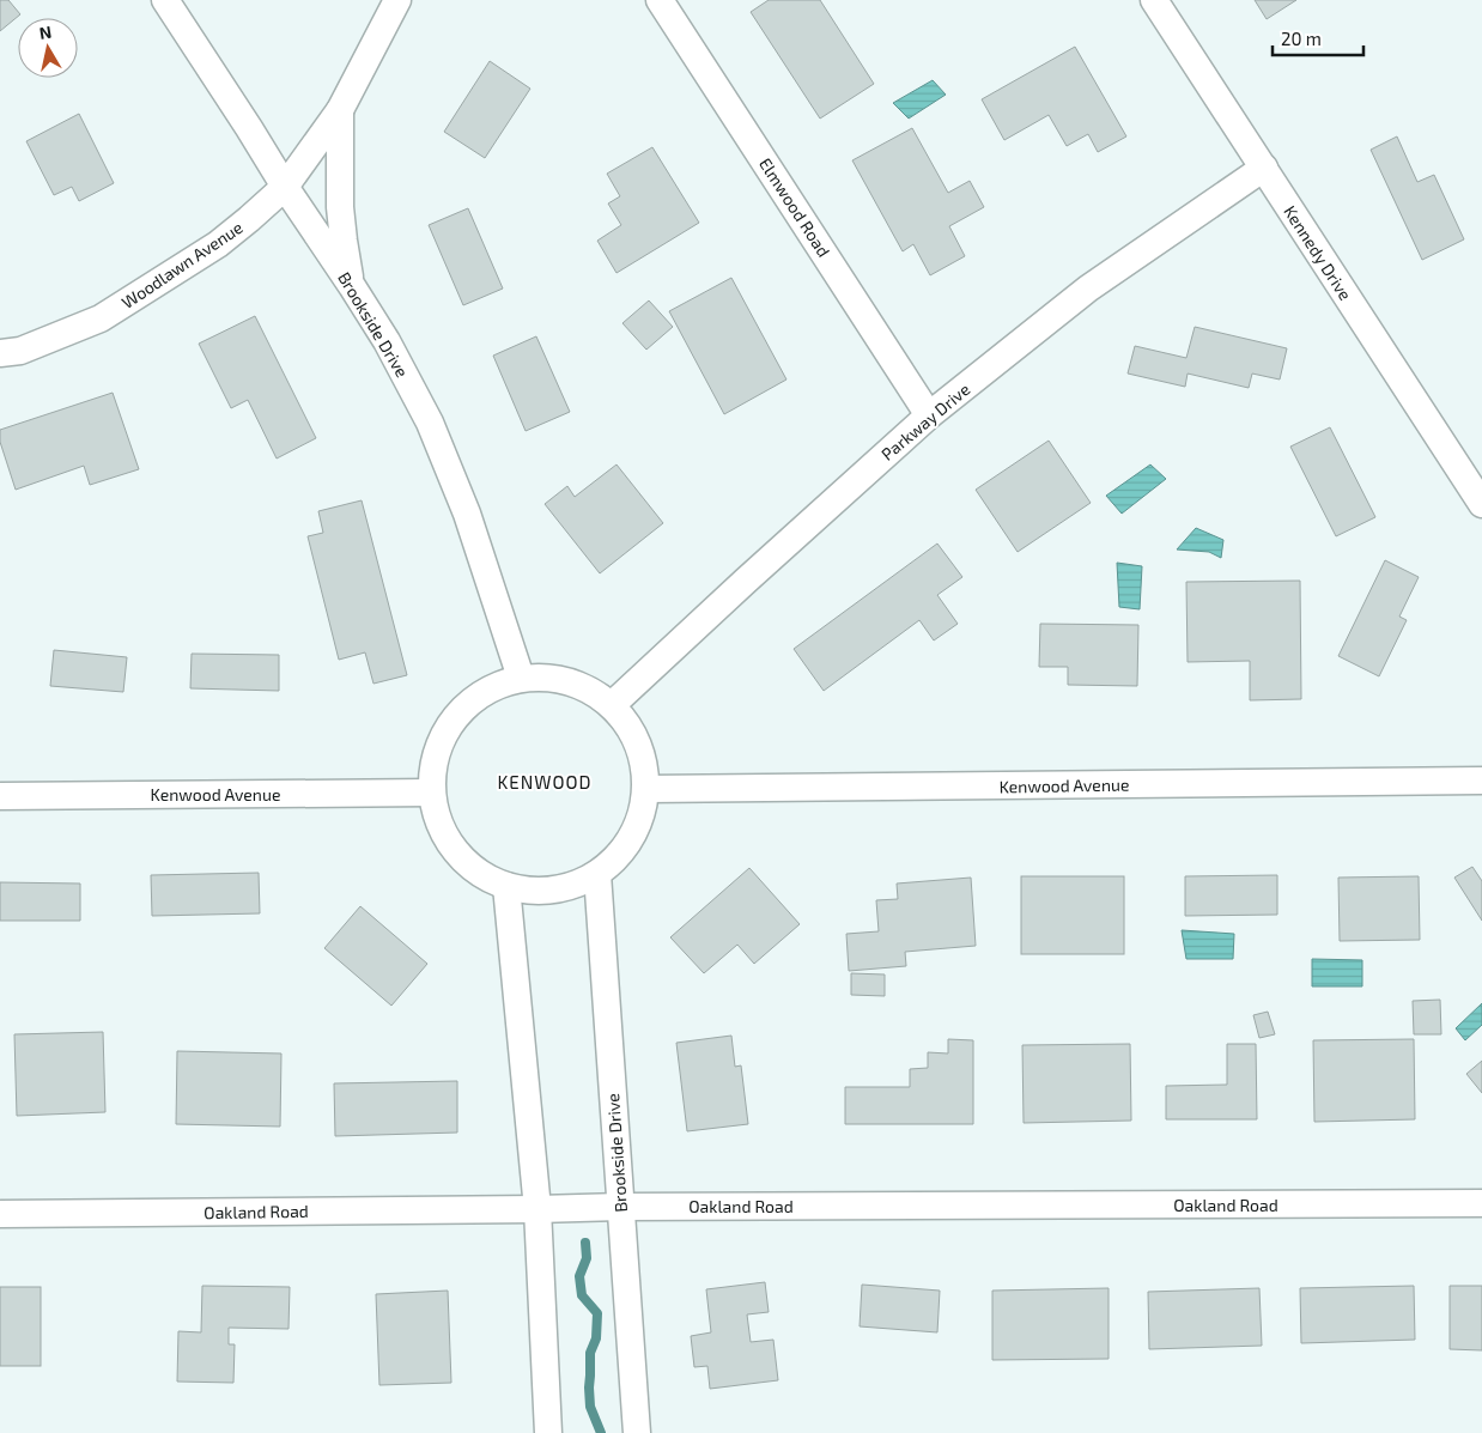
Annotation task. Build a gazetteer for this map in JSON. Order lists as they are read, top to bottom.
{
  "streets": {
    "street": [
      "Elmwood Road",
      "Kennedy Drive",
      "Woodlawn Avenue",
      "Brookside Drive",
      "Parkway Drive",
      "Kenwood Avenue",
      "Oakland Road"
    ]
  },
  "crossings": [
    ["Elmwood Road", "Parkway Drive"],
    ["Kennedy Drive", "Parkway Drive"],
    ["Woodlawn Avenue", "Brookside Drive"],
    ["Brookside Drive", "Oakland Road"]
  ],
  "districts": ["KENWOOD"],
  "scale_bar": "20 m",
  "north": "top"
}
